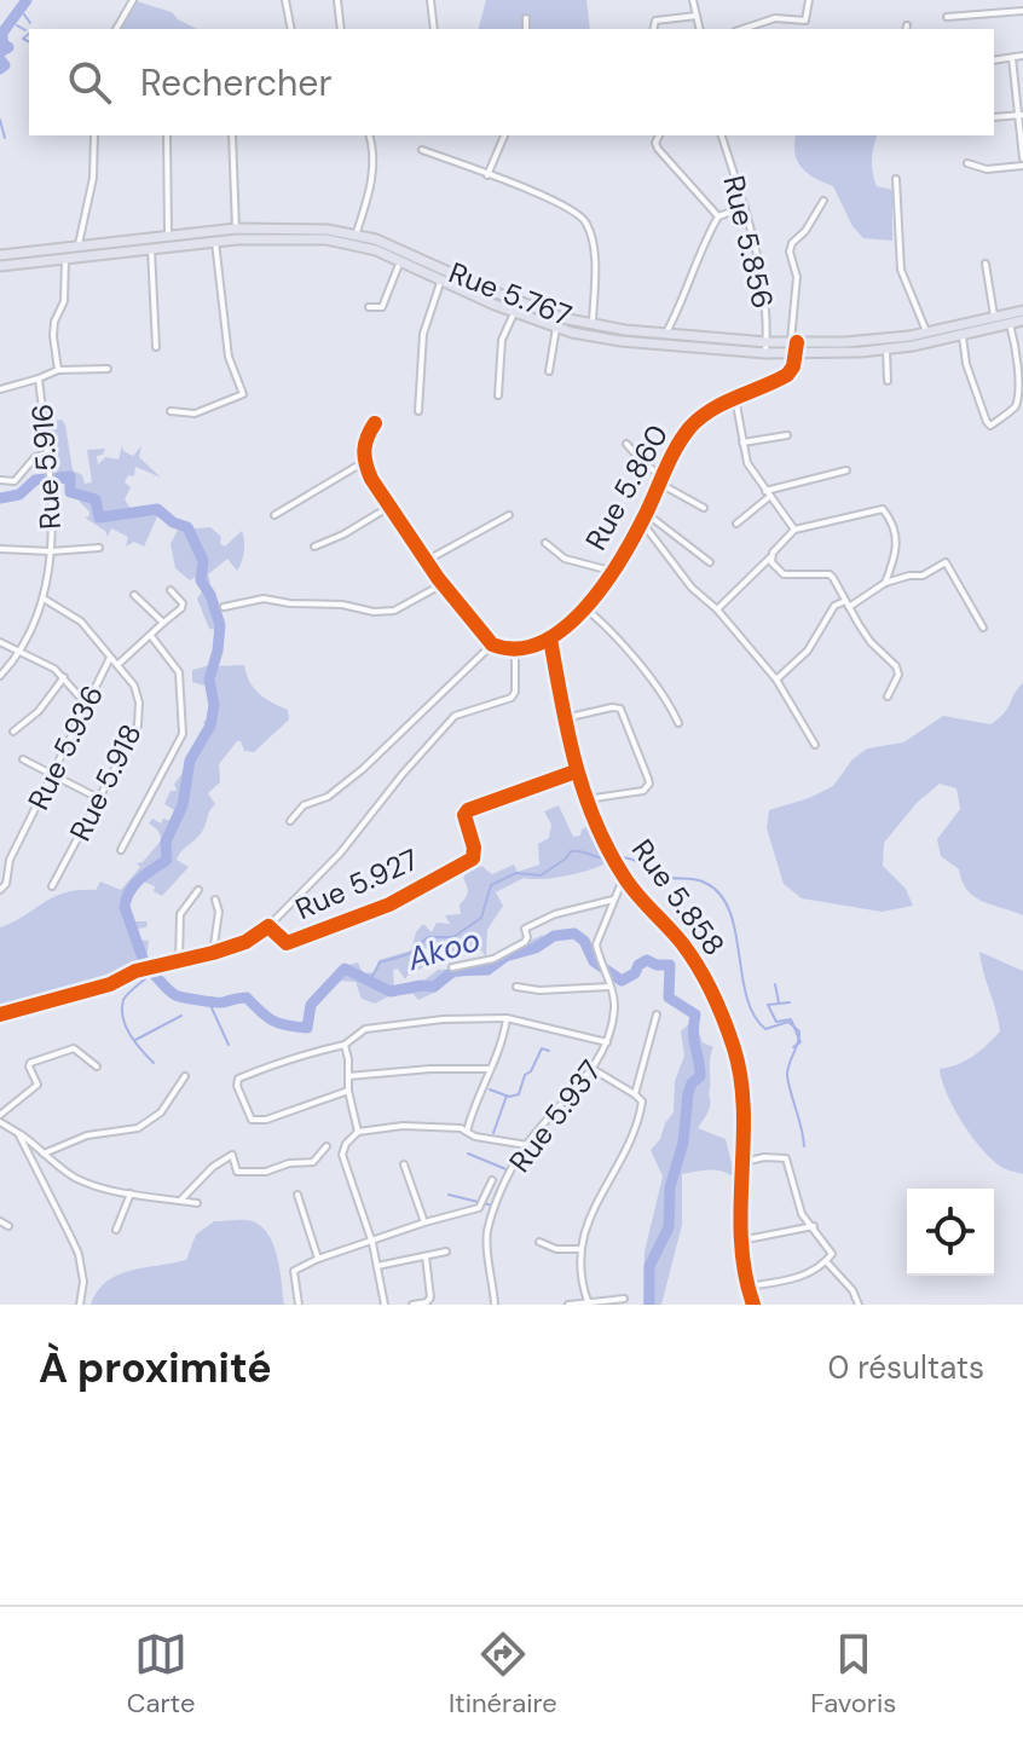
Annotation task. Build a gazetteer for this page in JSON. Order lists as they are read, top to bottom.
{
  "streets": {
    "highway": ["Rue 5.767"],
    "street": [
      "Rue 5.856",
      "Rue 5.916",
      "Rue 5.860",
      "Rue 5.936",
      "Rue 5.918",
      "Rue 5.927",
      "Rue 5.858",
      "Rue 5.937"
    ]
  },
  "crossings": [
    ["Rue 5.856", "Rue 5.767"],
    ["Rue 5.916", "Rue 5.918"],
    ["Rue 5.860", "Rue 5.858"],
    ["Rue 5.936", "Rue 5.918"],
    ["Rue 5.927", "Rue 5.858"],
    ["Rue 5.858", "Rue 5.937"]
  ],
  "water": ["Akoo"],
  "page": {
    "search": "Rechercher",
    "heading": ["À proximité", "0 résultats"],
    "nav": ["Carte", "Itinéraire", "Favoris"]
  }
}
